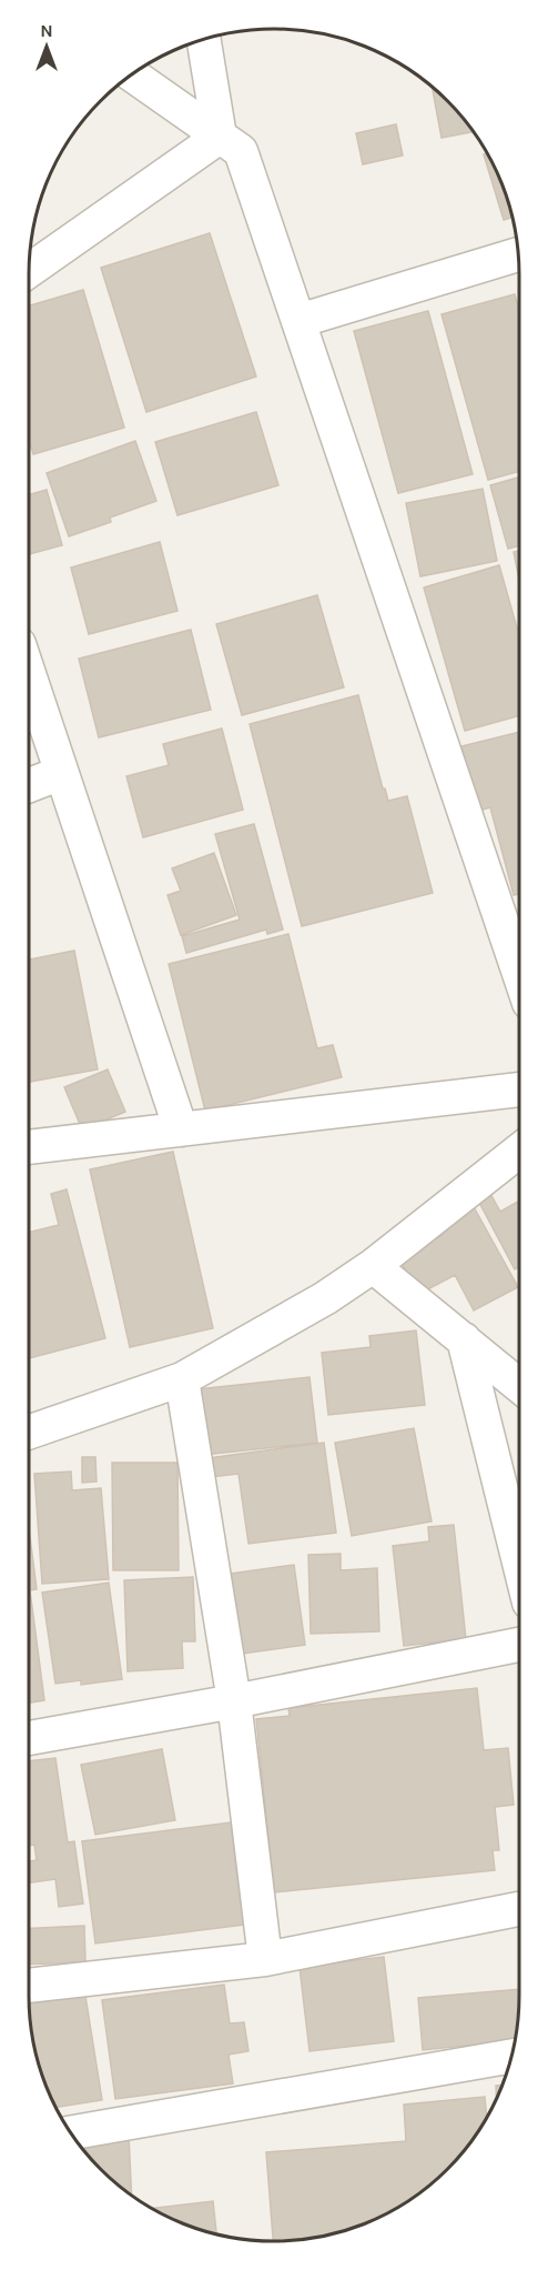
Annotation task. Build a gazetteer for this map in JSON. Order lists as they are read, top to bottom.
{
  "north": "top"
}
